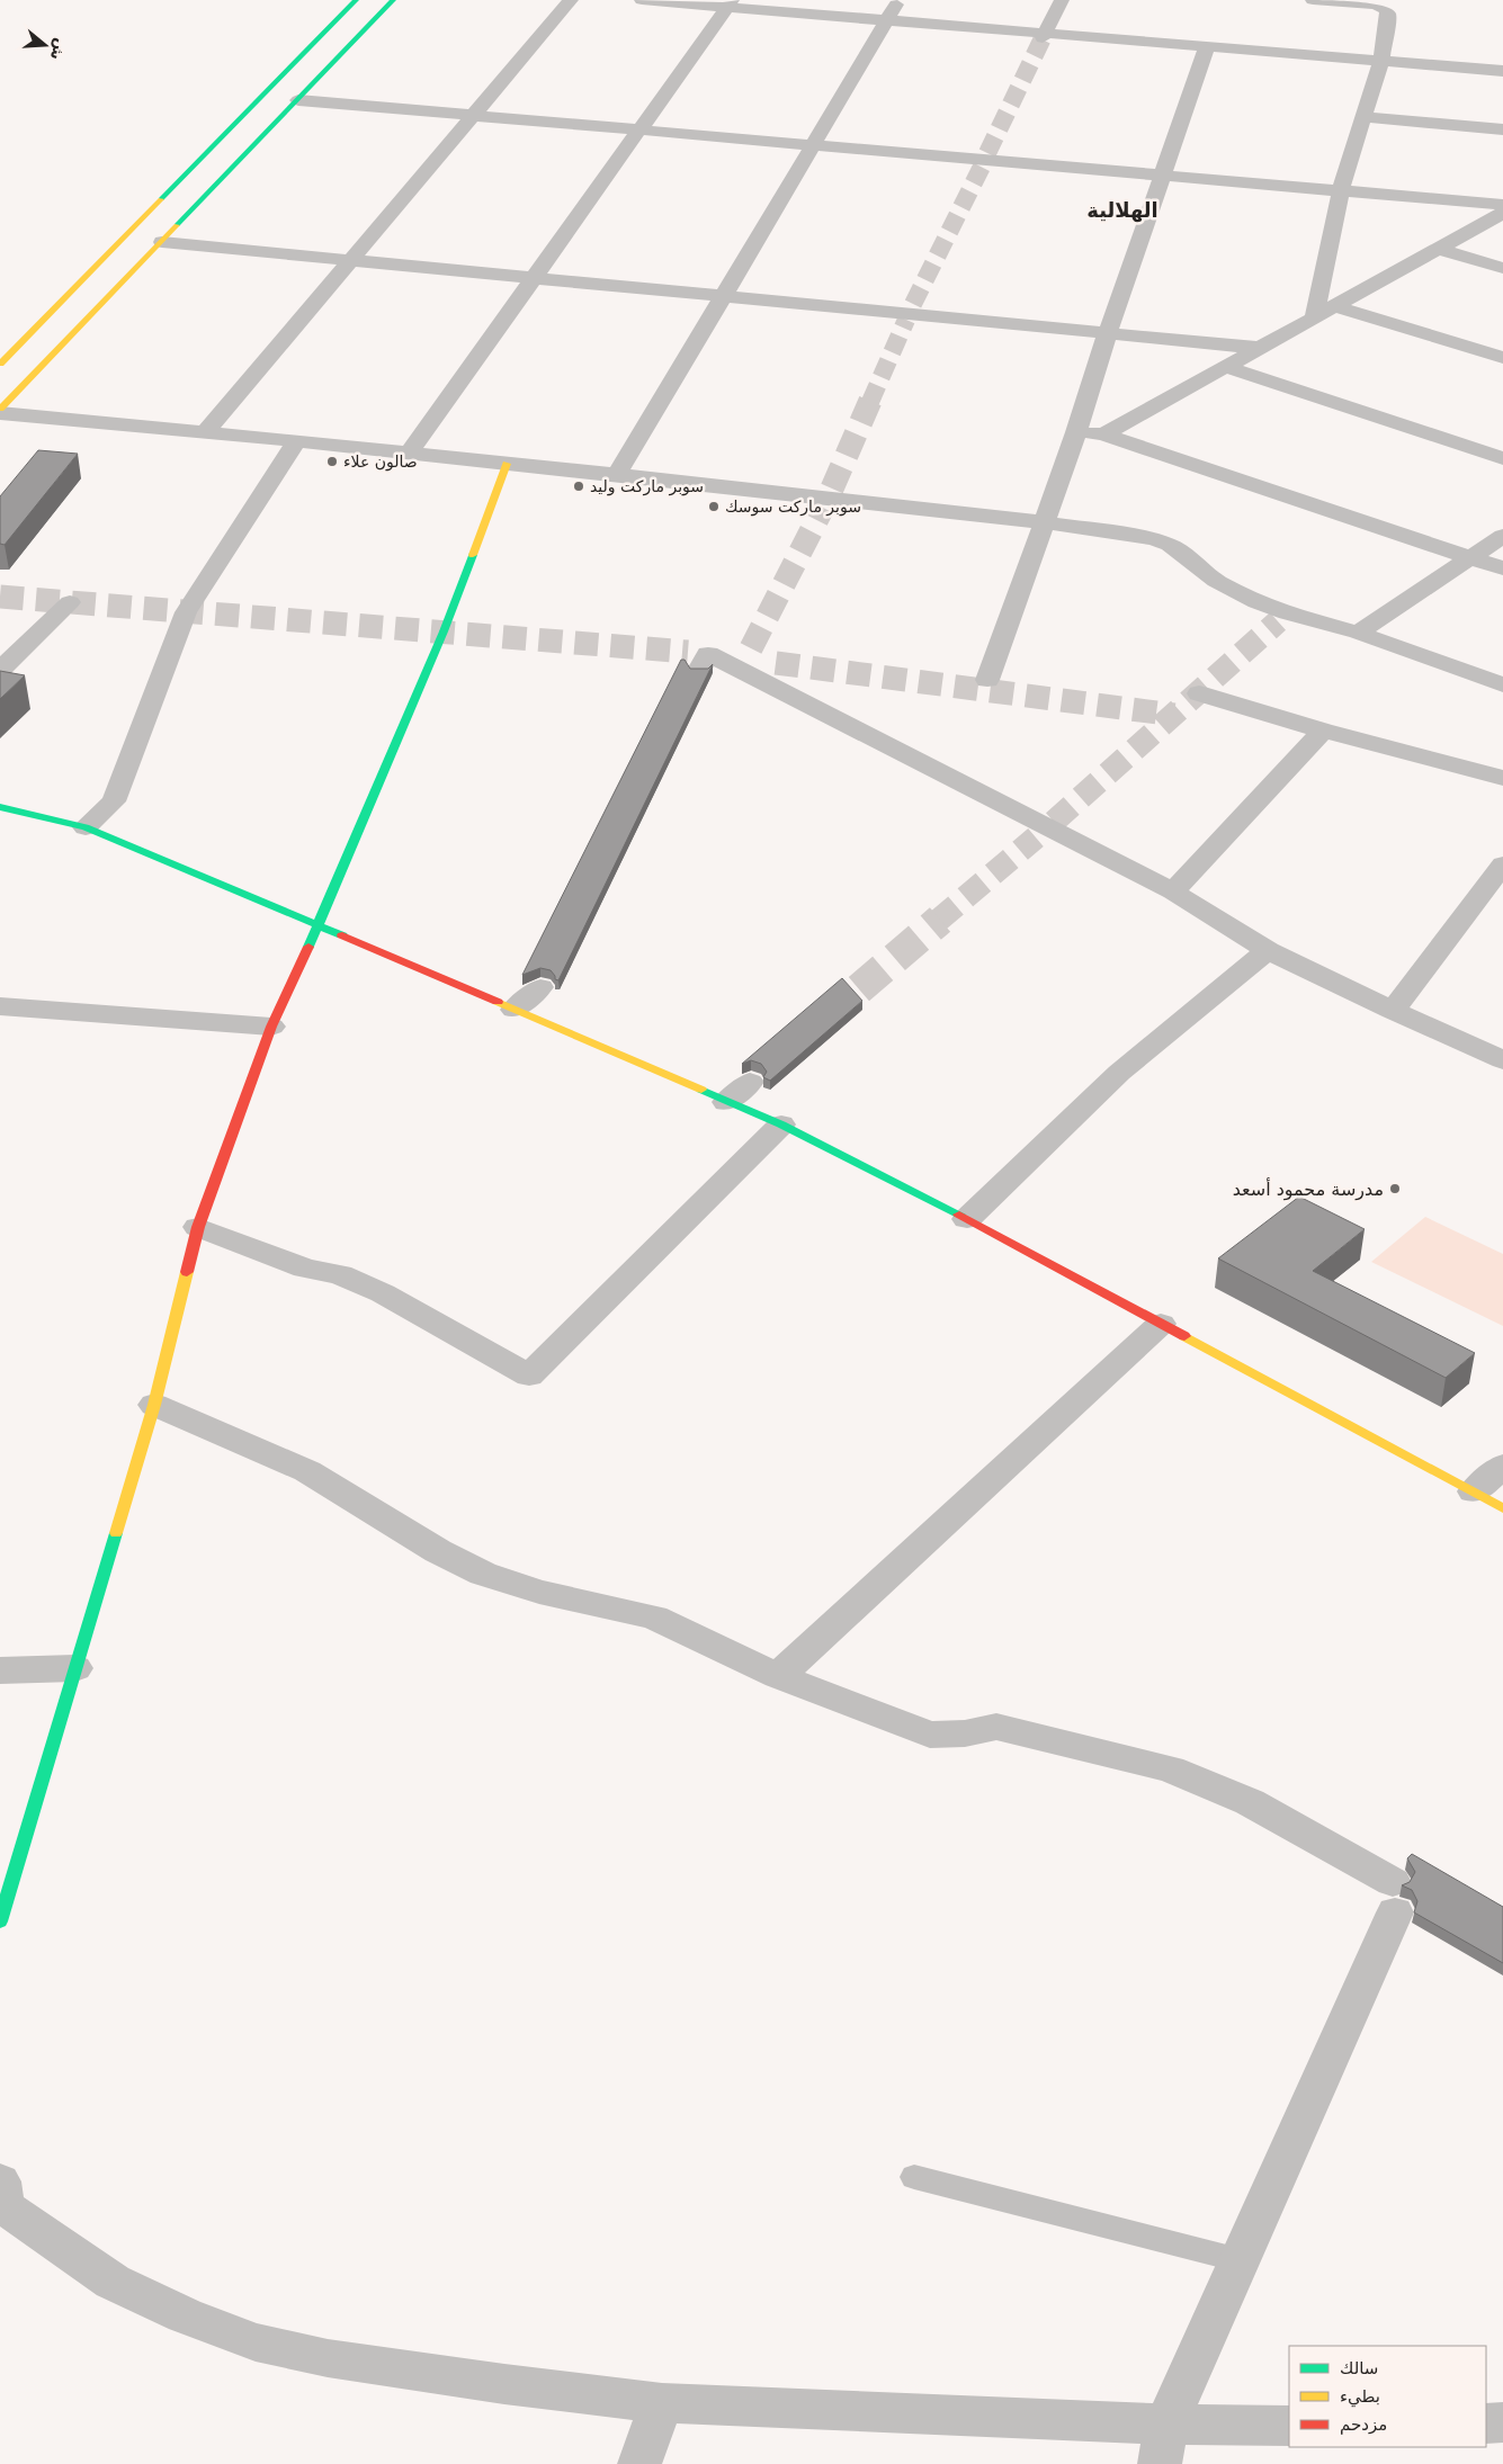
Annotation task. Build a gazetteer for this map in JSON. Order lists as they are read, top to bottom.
{
  "districts": ["الهلالية"],
  "places": [
    "صالون علاء",
    "سوبر ماركت وليد",
    "سوبر ماركت سوسك",
    "مدرسة محمود أسعد"
  ],
  "legend": ["سالك", "بطيء", "مزدحم"],
  "north": "right"
}
